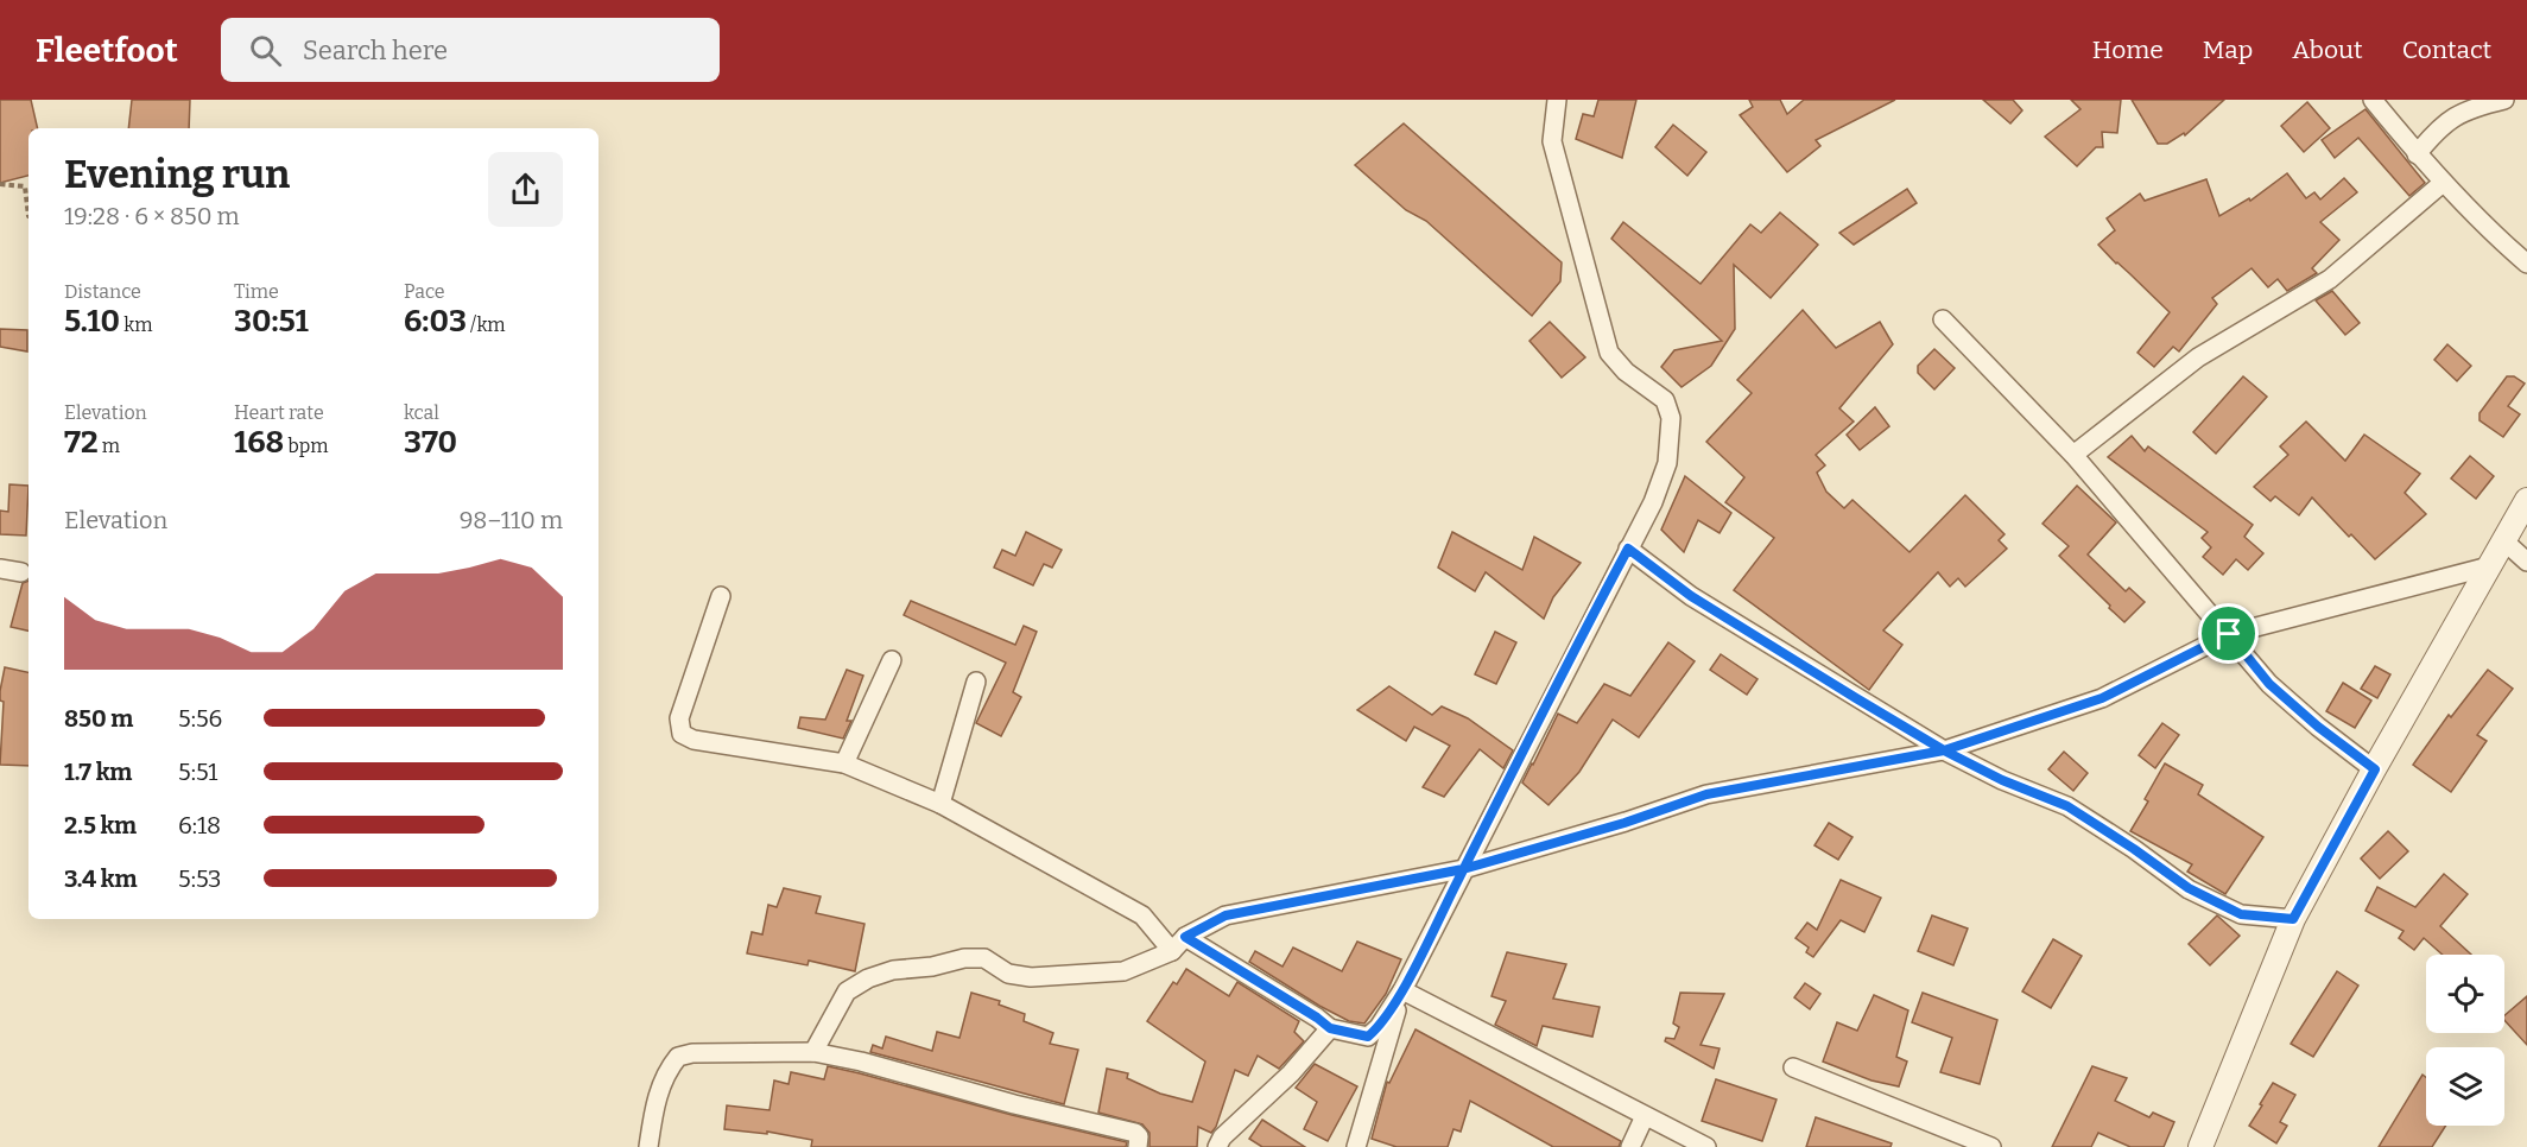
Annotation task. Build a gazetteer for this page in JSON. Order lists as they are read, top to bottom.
{
  "page": {
    "header": "Fleetfoot",
    "search": "Search here",
    "nav": [
      "Home",
      "Map",
      "About",
      "Contact"
    ],
    "heading": ["Evening run", "19:28 · 6 × 850 m"],
    "stats": [
      ["Distance", "5.10 km"],
      ["Time", "30:51"],
      ["Pace", "6:03 /km"],
      ["Elevation", "72 m"],
      ["Heart rate", "168 bpm"],
      ["kcal", "370"]
    ],
    "chart": ["Elevation", "98–110 m"],
    "list": [
      {
        "name": "850 m",
        "note": "5:56"
      },
      {
        "name": "1.7 km",
        "note": "5:51"
      },
      {
        "name": "2.5 km",
        "note": "6:18"
      },
      {
        "name": "3.4 km",
        "note": "5:53"
      }
    ]
  }
}
